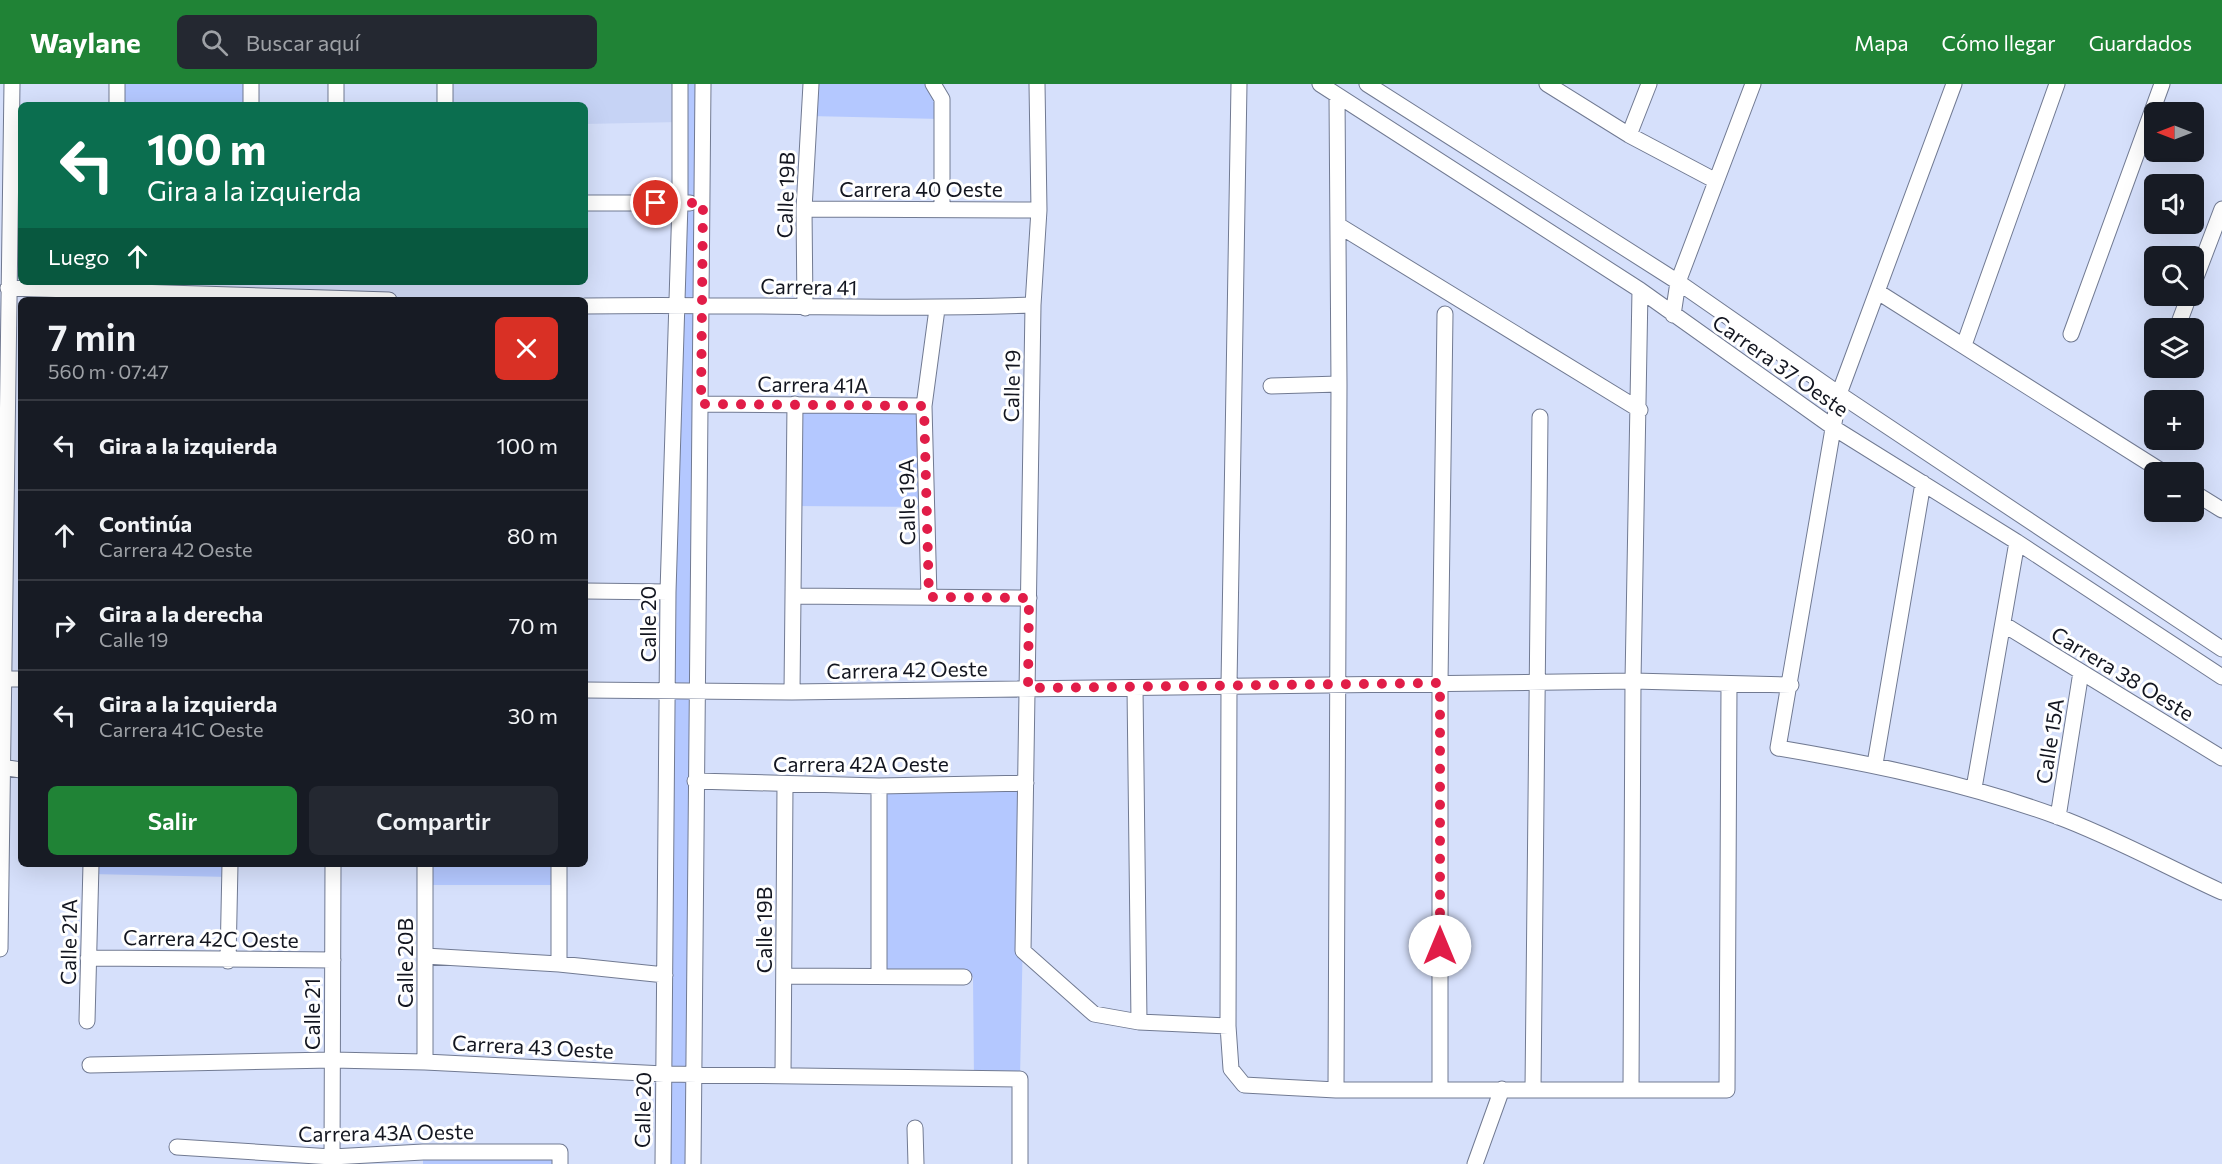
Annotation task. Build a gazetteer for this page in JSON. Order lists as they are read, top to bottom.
{
  "streets": {
    "street": [
      "Carrera 40 Oeste",
      "Calle 19B",
      "Carrera 41",
      "Carrera 37 Oeste",
      "Carrera 41A",
      "Calle 19",
      "Calle 19A",
      "Calle 20",
      "Carrera 42 Oeste",
      "Carrera 38 Oeste",
      "Calle 15A",
      "Carrera 42A Oeste",
      "Carrera 42C Oeste",
      "Calle 21A",
      "Calle 20B",
      "Calle 21",
      "Carrera 43 Oeste",
      "Carrera 43A Oeste"
    ]
  },
  "crossings": [
    ["Carrera 40 Oeste", "Calle 19B"],
    ["Carrera 40 Oeste", "Calle 19"],
    ["Calle 19B", "Carrera 41"],
    ["Calle 19B", "Carrera 42A Oeste"],
    ["Calle 19B", "Carrera 43 Oeste"],
    ["Carrera 41", "Calle 19"],
    ["Carrera 41", "Calle 19A"],
    ["Carrera 41", "Calle 20"],
    ["Carrera 41A", "Calle 19A"],
    ["Calle 19", "Carrera 42 Oeste"],
    ["Calle 19", "Carrera 42A Oeste"],
    ["Calle 20", "Carrera 42 Oeste"],
    ["Calle 20", "Carrera 43 Oeste"],
    ["Carrera 38 Oeste", "Calle 15A"],
    ["Carrera 42C Oeste", "Calle 21A"],
    ["Carrera 42C Oeste", "Calle 21"],
    ["Calle 20B", "Carrera 43 Oeste"],
    ["Calle 21", "Carrera 43 Oeste"],
    ["Calle 21", "Carrera 43A Oeste"]
  ],
  "north": "left",
  "page": {
    "header": "Waylane",
    "search": "Buscar aquí",
    "nav": ["Mapa", "Cómo llegar", "Guardados"],
    "map_buttons": ["+", "−"],
    "turn": ["100 m", "Gira a la izquierda"],
    "then": "Luego",
    "heading": ["7 min", "560 m · 07:47"],
    "list": [
      {
        "name": "Gira a la izquierda",
        "value": "100 m"
      },
      {
        "name": "Continúa",
        "note": "Carrera 42 Oeste",
        "value": "80 m"
      },
      {
        "name": "Gira a la derecha",
        "note": "Calle 19",
        "value": "70 m"
      },
      {
        "name": "Gira a la izquierda",
        "note": "Carrera 41C Oeste",
        "value": "30 m"
      }
    ],
    "buttons": ["Salir", "Compartir"]
  }
}
